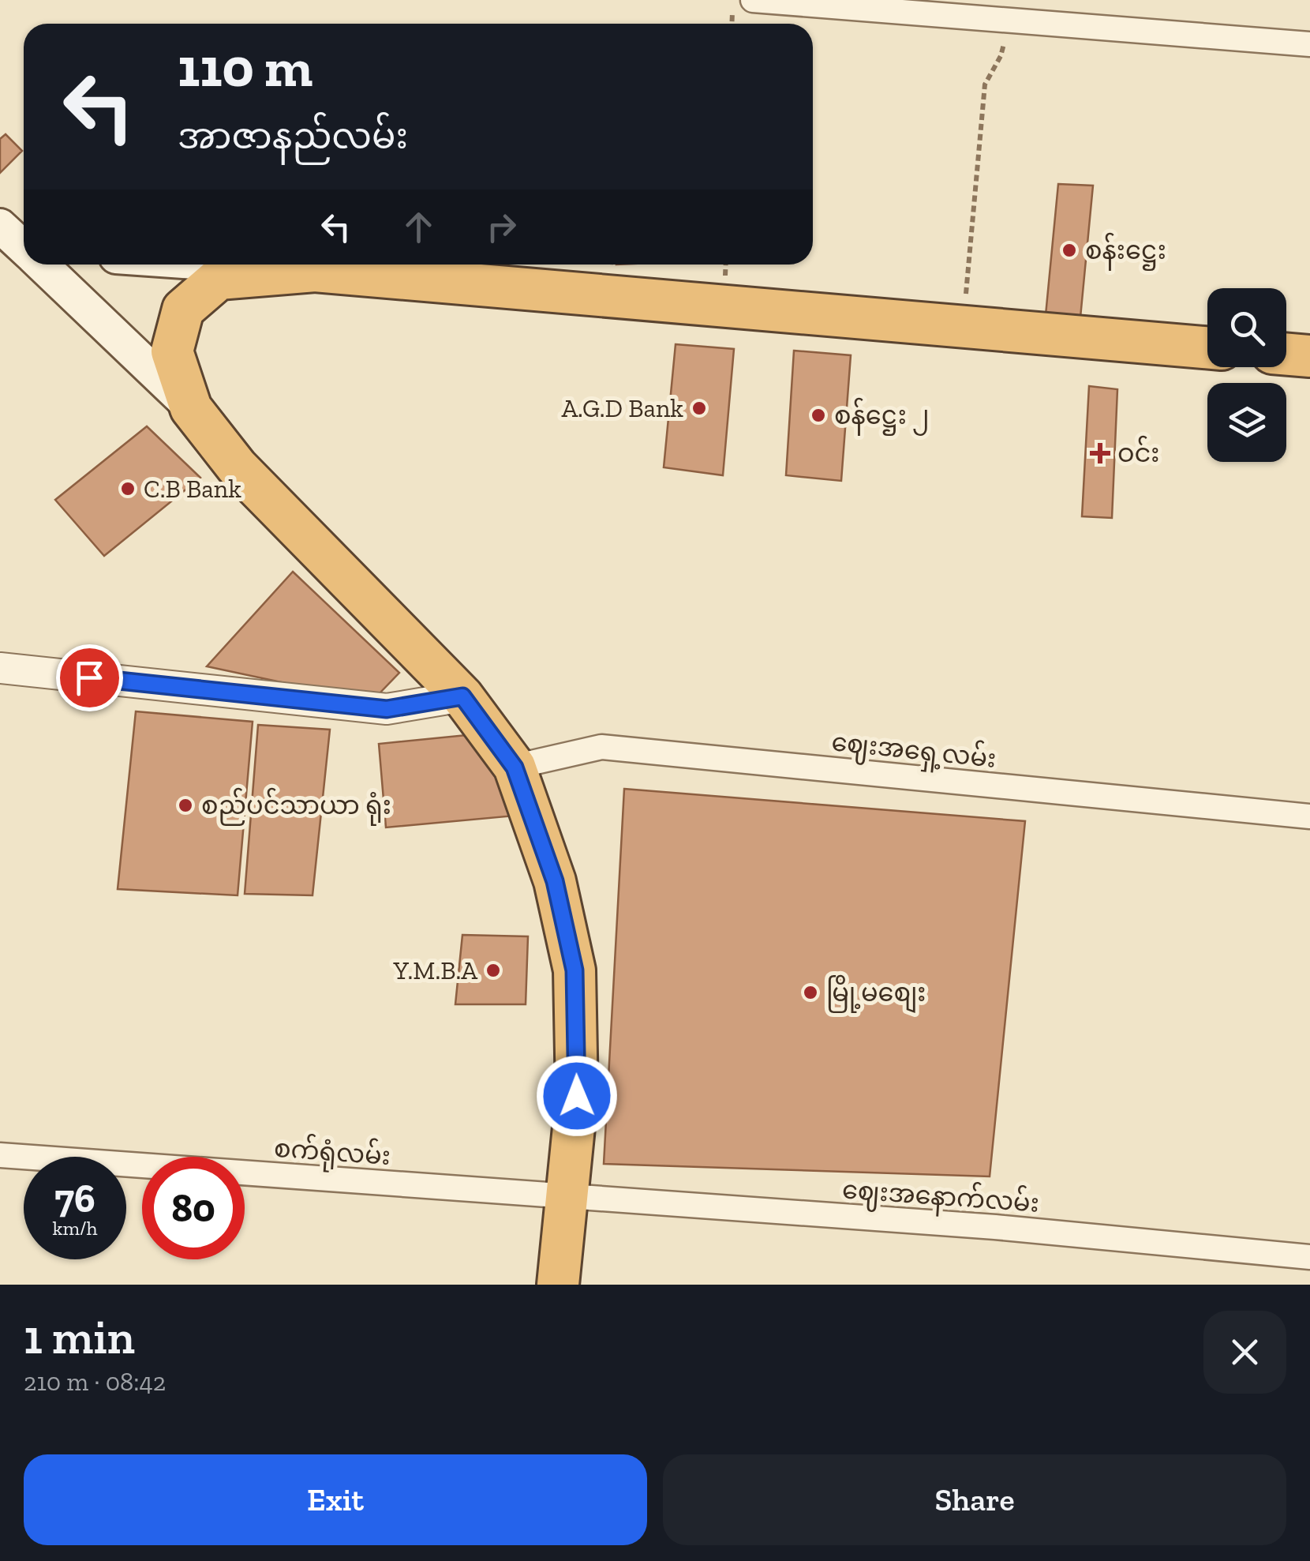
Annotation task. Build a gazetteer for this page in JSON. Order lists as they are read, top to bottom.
{
  "streets": {
    "street": ["ဈေးအရှေ့လမ်း", "စက်ရုံလမ်း", "ဈေးအနောက်လမ်း"]
  },
  "crossings": [
    ["စက်ရုံလမ်း", "ဈေးအနောက်လမ်း"]
  ],
  "places": {
    "other": [
      "စန်းဋ္ဌေး",
      "A.G.D Bank",
      "စန်ဋ္ဌေး ၂",
      "C.B Bank",
      "စည်ပင်သာယာ ရုံး",
      "Y.M.B.A",
      "မြို့မစျေး"
    ],
    "health": ["ဝင်း"]
  },
  "page": {
    "turn": ["110 m", "အာဇာနည်လမ်း"],
    "speed": "76 km/h",
    "limit": "80",
    "heading": ["1 min", "210 m · 08:42"],
    "buttons": ["Exit", "Share"]
  }
}
